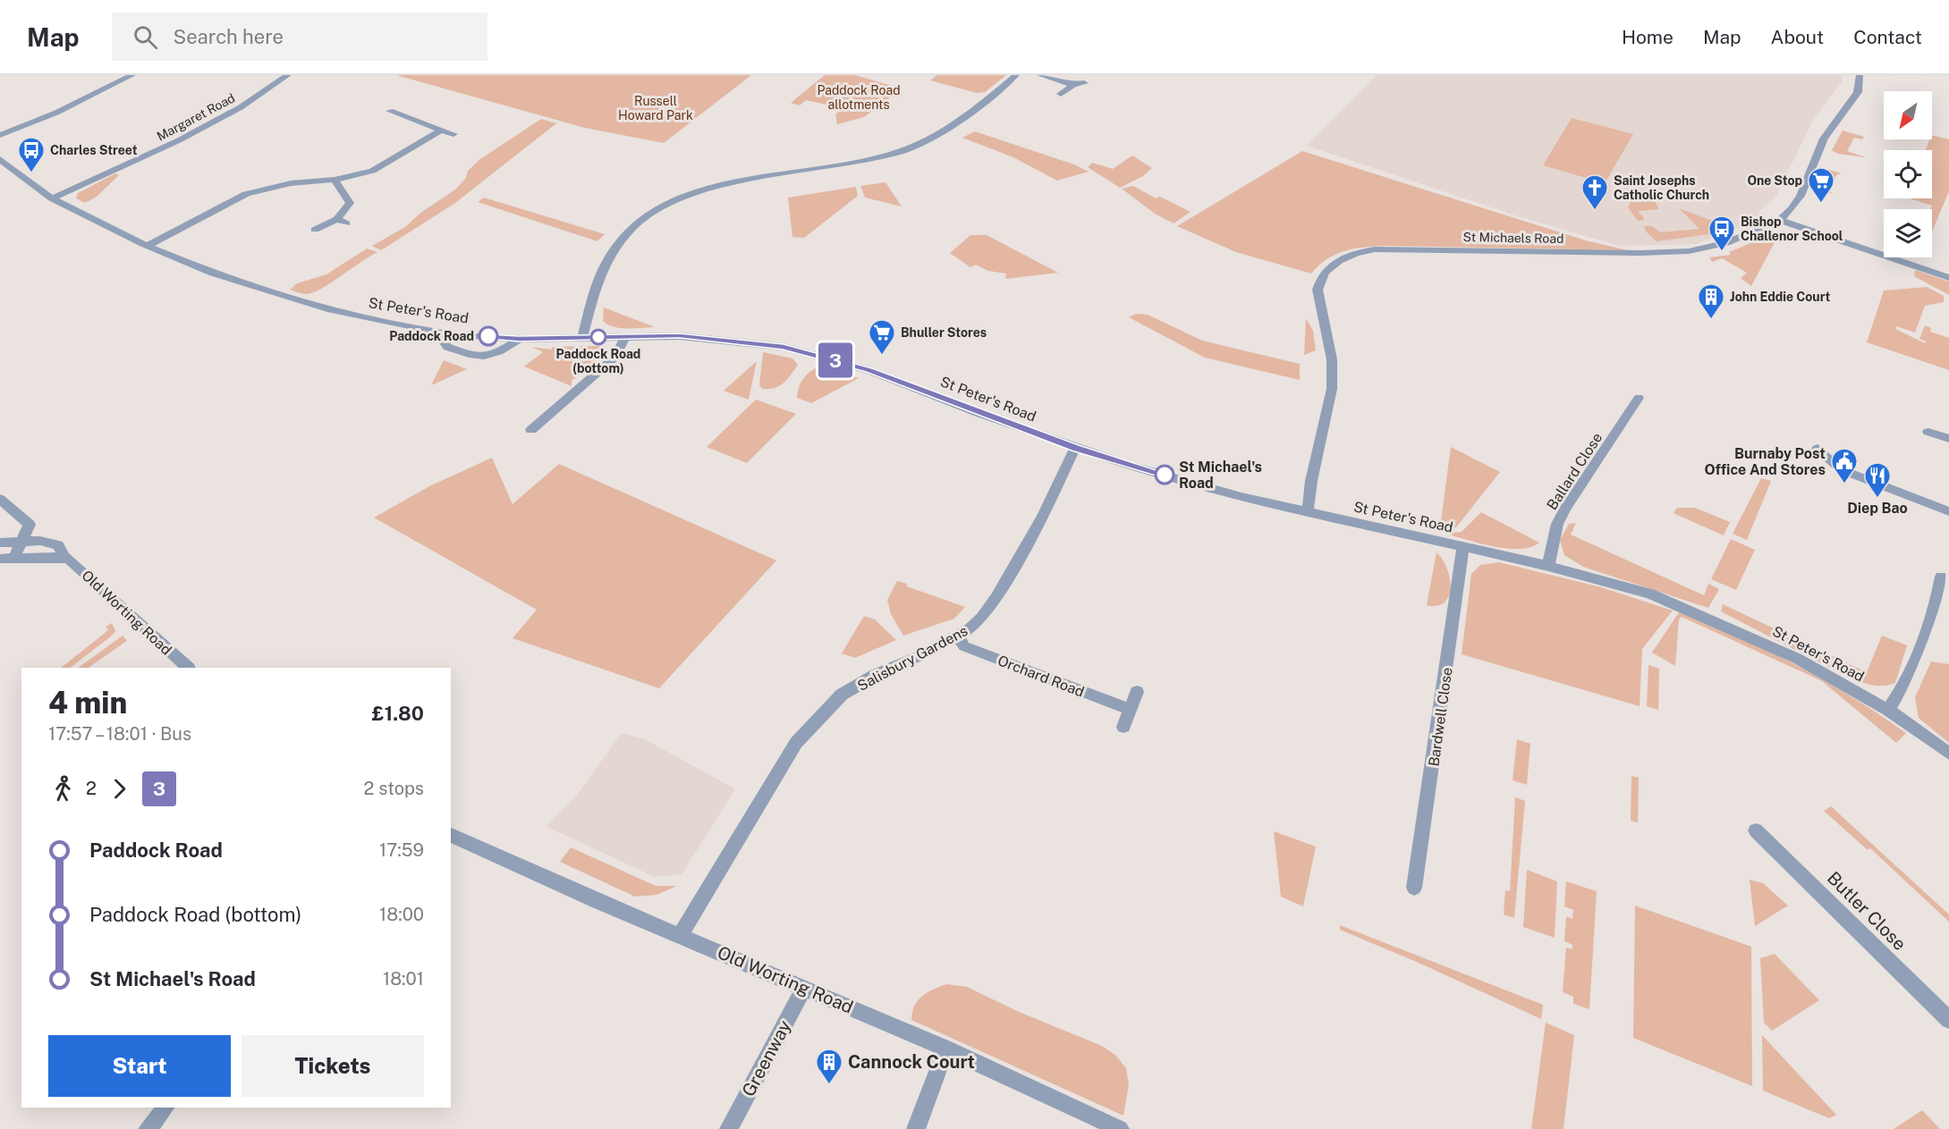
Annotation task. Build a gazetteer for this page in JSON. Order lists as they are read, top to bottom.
{
  "streets": {
    "street": [
      "Margaret Road",
      "St Michaels Road",
      "St Peter's Road",
      "Ballard Close",
      "Old Worting Road",
      "Salisbury Gardens",
      "Orchard Road",
      "Bardwell Close",
      "Butler Close",
      "Greenway"
    ]
  },
  "crossings": [
    ["Margaret Road", "St Peter's Road"],
    ["St Michaels Road", "St Peter's Road"],
    ["St Peter's Road", "Ballard Close"],
    ["St Peter's Road", "Salisbury Gardens"],
    ["St Peter's Road", "Bardwell Close"],
    ["Old Worting Road", "Salisbury Gardens"],
    ["Old Worting Road", "Greenway"],
    ["Salisbury Gardens", "Orchard Road"]
  ],
  "parks": ["Paddock Road allotments", "Russell Howard Park"],
  "places": {
    "bus stop": ["Charles Street", "Bishop Challenor School"],
    "supermarket": ["One Stop", "Bhuller Stores"],
    "church": ["Saint Josephs Catholic Church"],
    "building": ["John Eddie Court", "Cannock Court"],
    "other": ["Paddock Road", "Paddock Road (bottom)", "St Michael's Road"],
    "public building": ["Burnaby Post Office And Stores"],
    "restaurant": ["Diep Bao"]
  },
  "lines": ["bus line 3"],
  "north": "bottom left",
  "page": {
    "header": "Map",
    "search": "Search here",
    "nav": [
      "Home",
      "Map",
      "About",
      "Contact"
    ],
    "on_map": "3",
    "heading": ["4 min", "17:57 – 18:01 · Bus", "£1.80"],
    "legs": ["2", "3", "2 stops"],
    "list": [
      {
        "name": "Paddock Road",
        "value": "17:59"
      },
      {
        "name": "Paddock Road (bottom)",
        "value": "18:00"
      },
      {
        "name": "St Michael's Road",
        "value": "18:01"
      }
    ],
    "buttons": ["Start", "Tickets"]
  }
}
